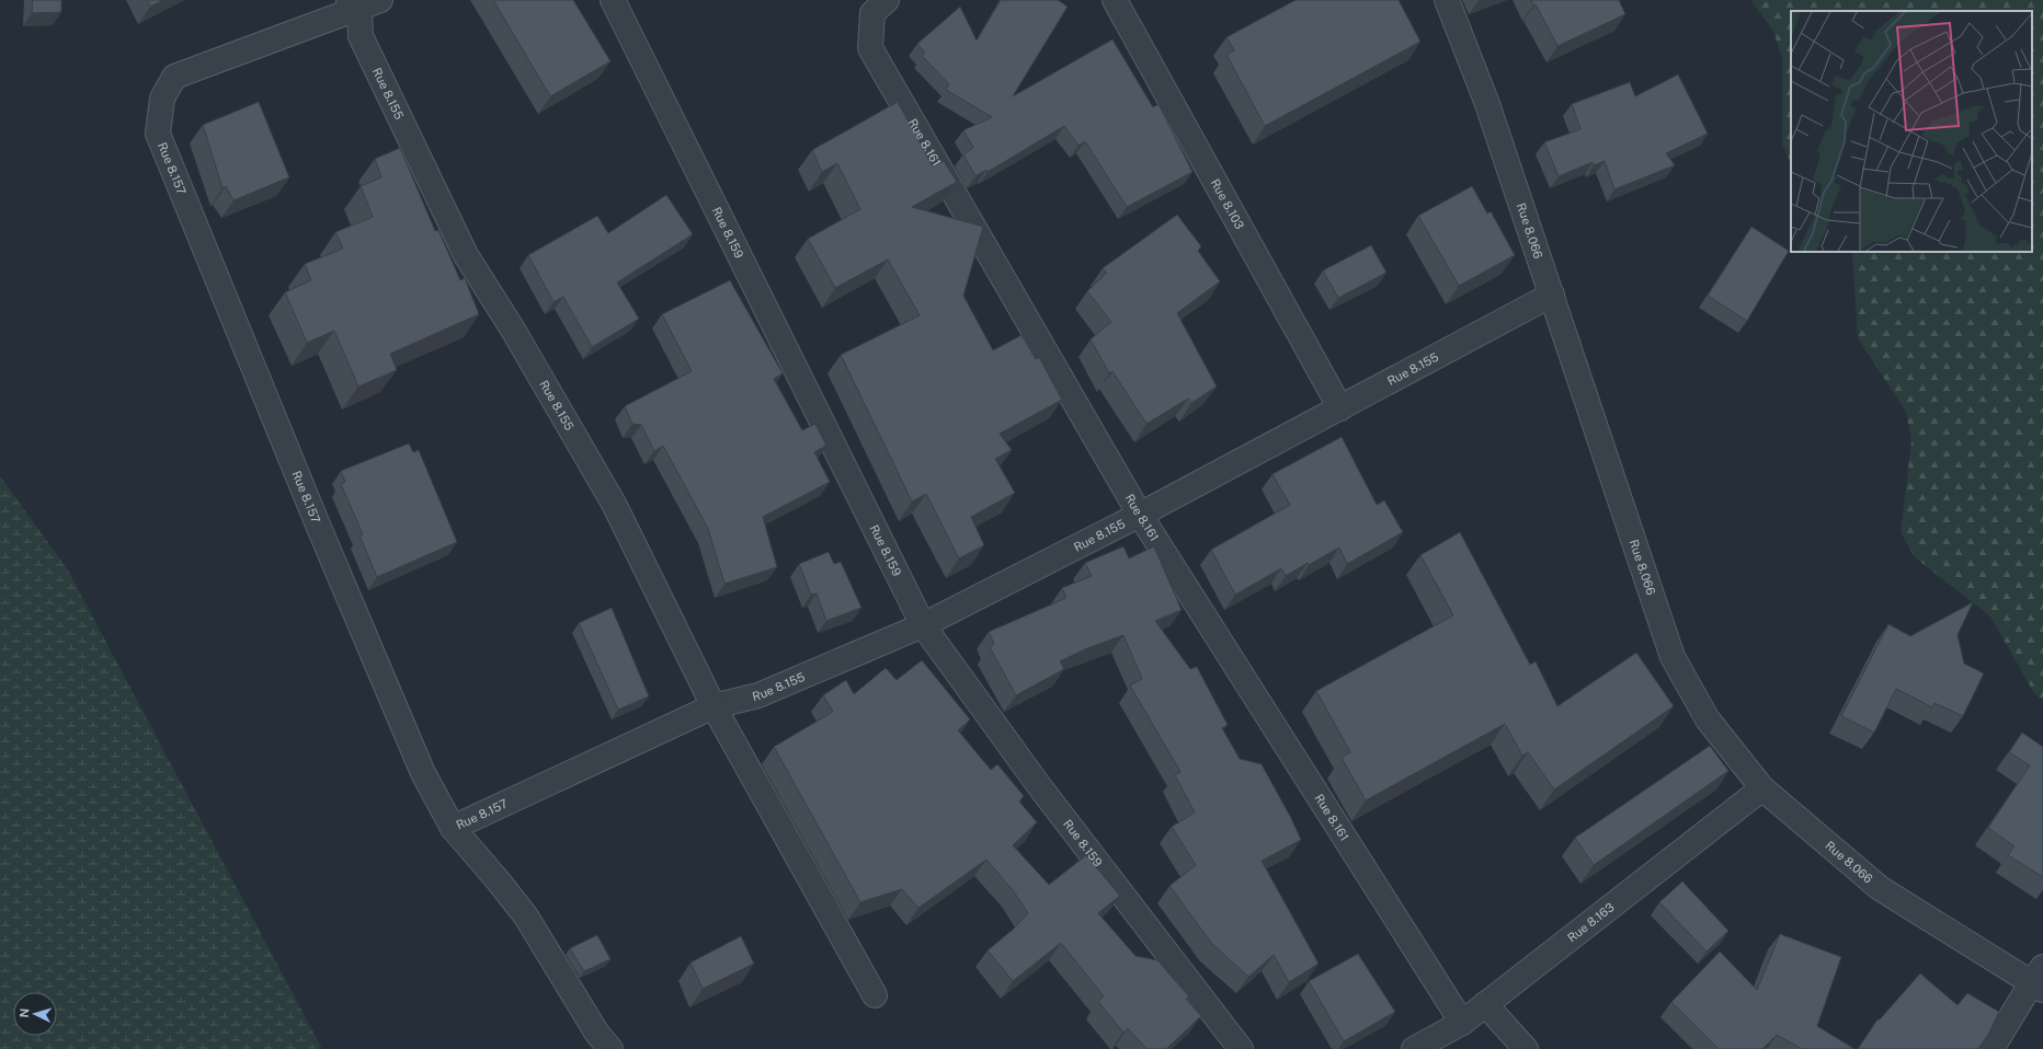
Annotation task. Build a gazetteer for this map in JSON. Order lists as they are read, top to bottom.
{
  "streets": {
    "street": [
      "Rue 8.155",
      "Rue 8.161",
      "Rue 8.157",
      "Rue 8.103",
      "Rue 8.066",
      "Rue 8.159",
      "Rue 8.163"
    ]
  },
  "crossings": [
    ["Rue 8.155", "Rue 8.161"],
    ["Rue 8.155", "Rue 8.157"],
    ["Rue 8.155", "Rue 8.103"],
    ["Rue 8.155", "Rue 8.066"],
    ["Rue 8.155", "Rue 8.159"],
    ["Rue 8.161", "Rue 8.163"],
    ["Rue 8.066", "Rue 8.163"]
  ],
  "north": "left"
}
